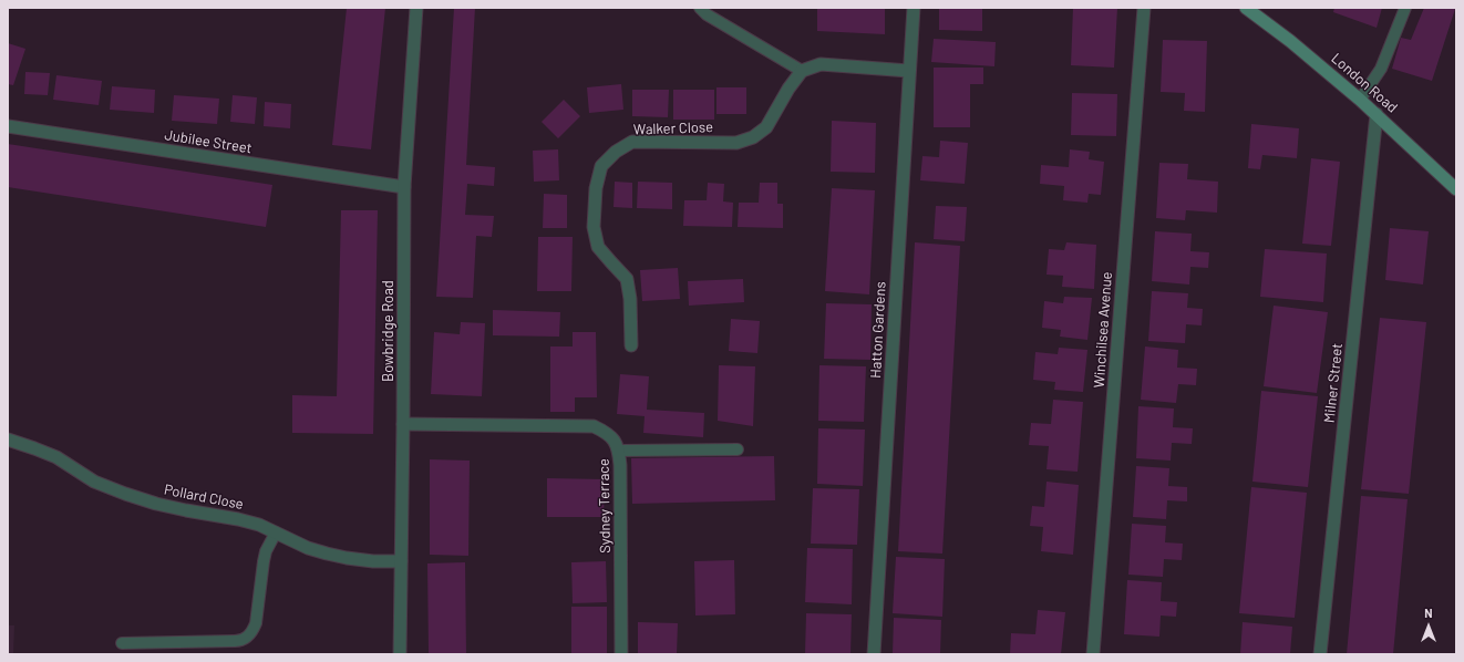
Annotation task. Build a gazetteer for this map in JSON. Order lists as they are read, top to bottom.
{
  "streets": {
    "main road": ["London Road"],
    "street": [
      "Walker Close",
      "Jubilee Street",
      "Hatton Gardens",
      "Winchilsea Avenue",
      "Bowbridge Road",
      "Milner Street",
      "Pollard Close",
      "Sydney Terrace"
    ]
  },
  "crossings": [
    ["London Road", "Milner Street"],
    ["Jubilee Street", "Bowbridge Road"],
    ["Bowbridge Road", "Pollard Close"],
    ["Bowbridge Road", "Sydney Terrace"]
  ],
  "north": "top"
}
